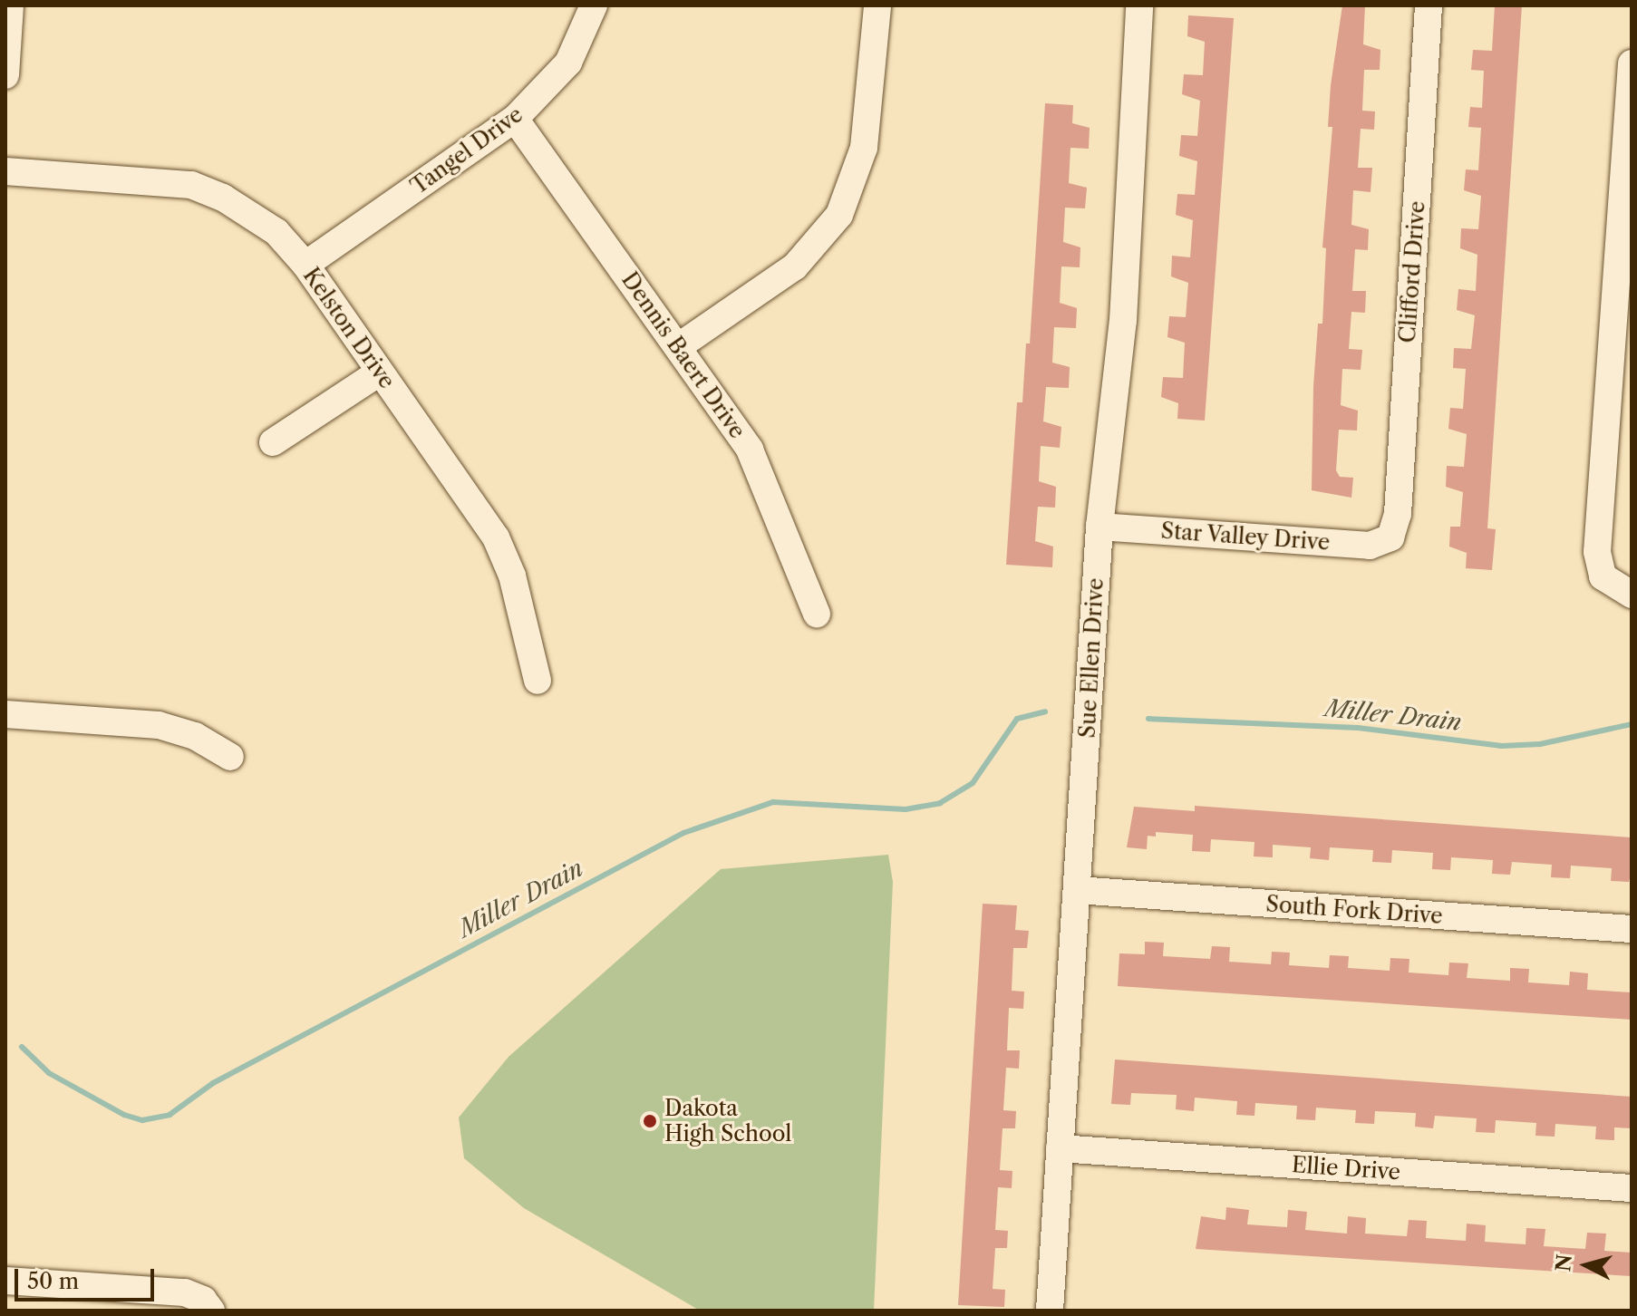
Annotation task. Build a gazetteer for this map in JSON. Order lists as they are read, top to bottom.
{
  "streets": {
    "street": [
      "Tangel Drive",
      "Clifford Drive",
      "Kelston Drive",
      "Dennis Baert Drive",
      "Star Valley Drive",
      "Sue Ellen Drive",
      "South Fork Drive",
      "Ellie Drive"
    ]
  },
  "crossings": [
    ["Tangel Drive", "Kelston Drive"],
    ["Tangel Drive", "Dennis Baert Drive"],
    ["Clifford Drive", "Star Valley Drive"],
    ["Star Valley Drive", "Sue Ellen Drive"],
    ["Sue Ellen Drive", "South Fork Drive"],
    ["Sue Ellen Drive", "Ellie Drive"]
  ],
  "water": ["Miller Drain"],
  "places": ["Dakota High School"],
  "scale_bar": "50 m",
  "north": "left"
}
